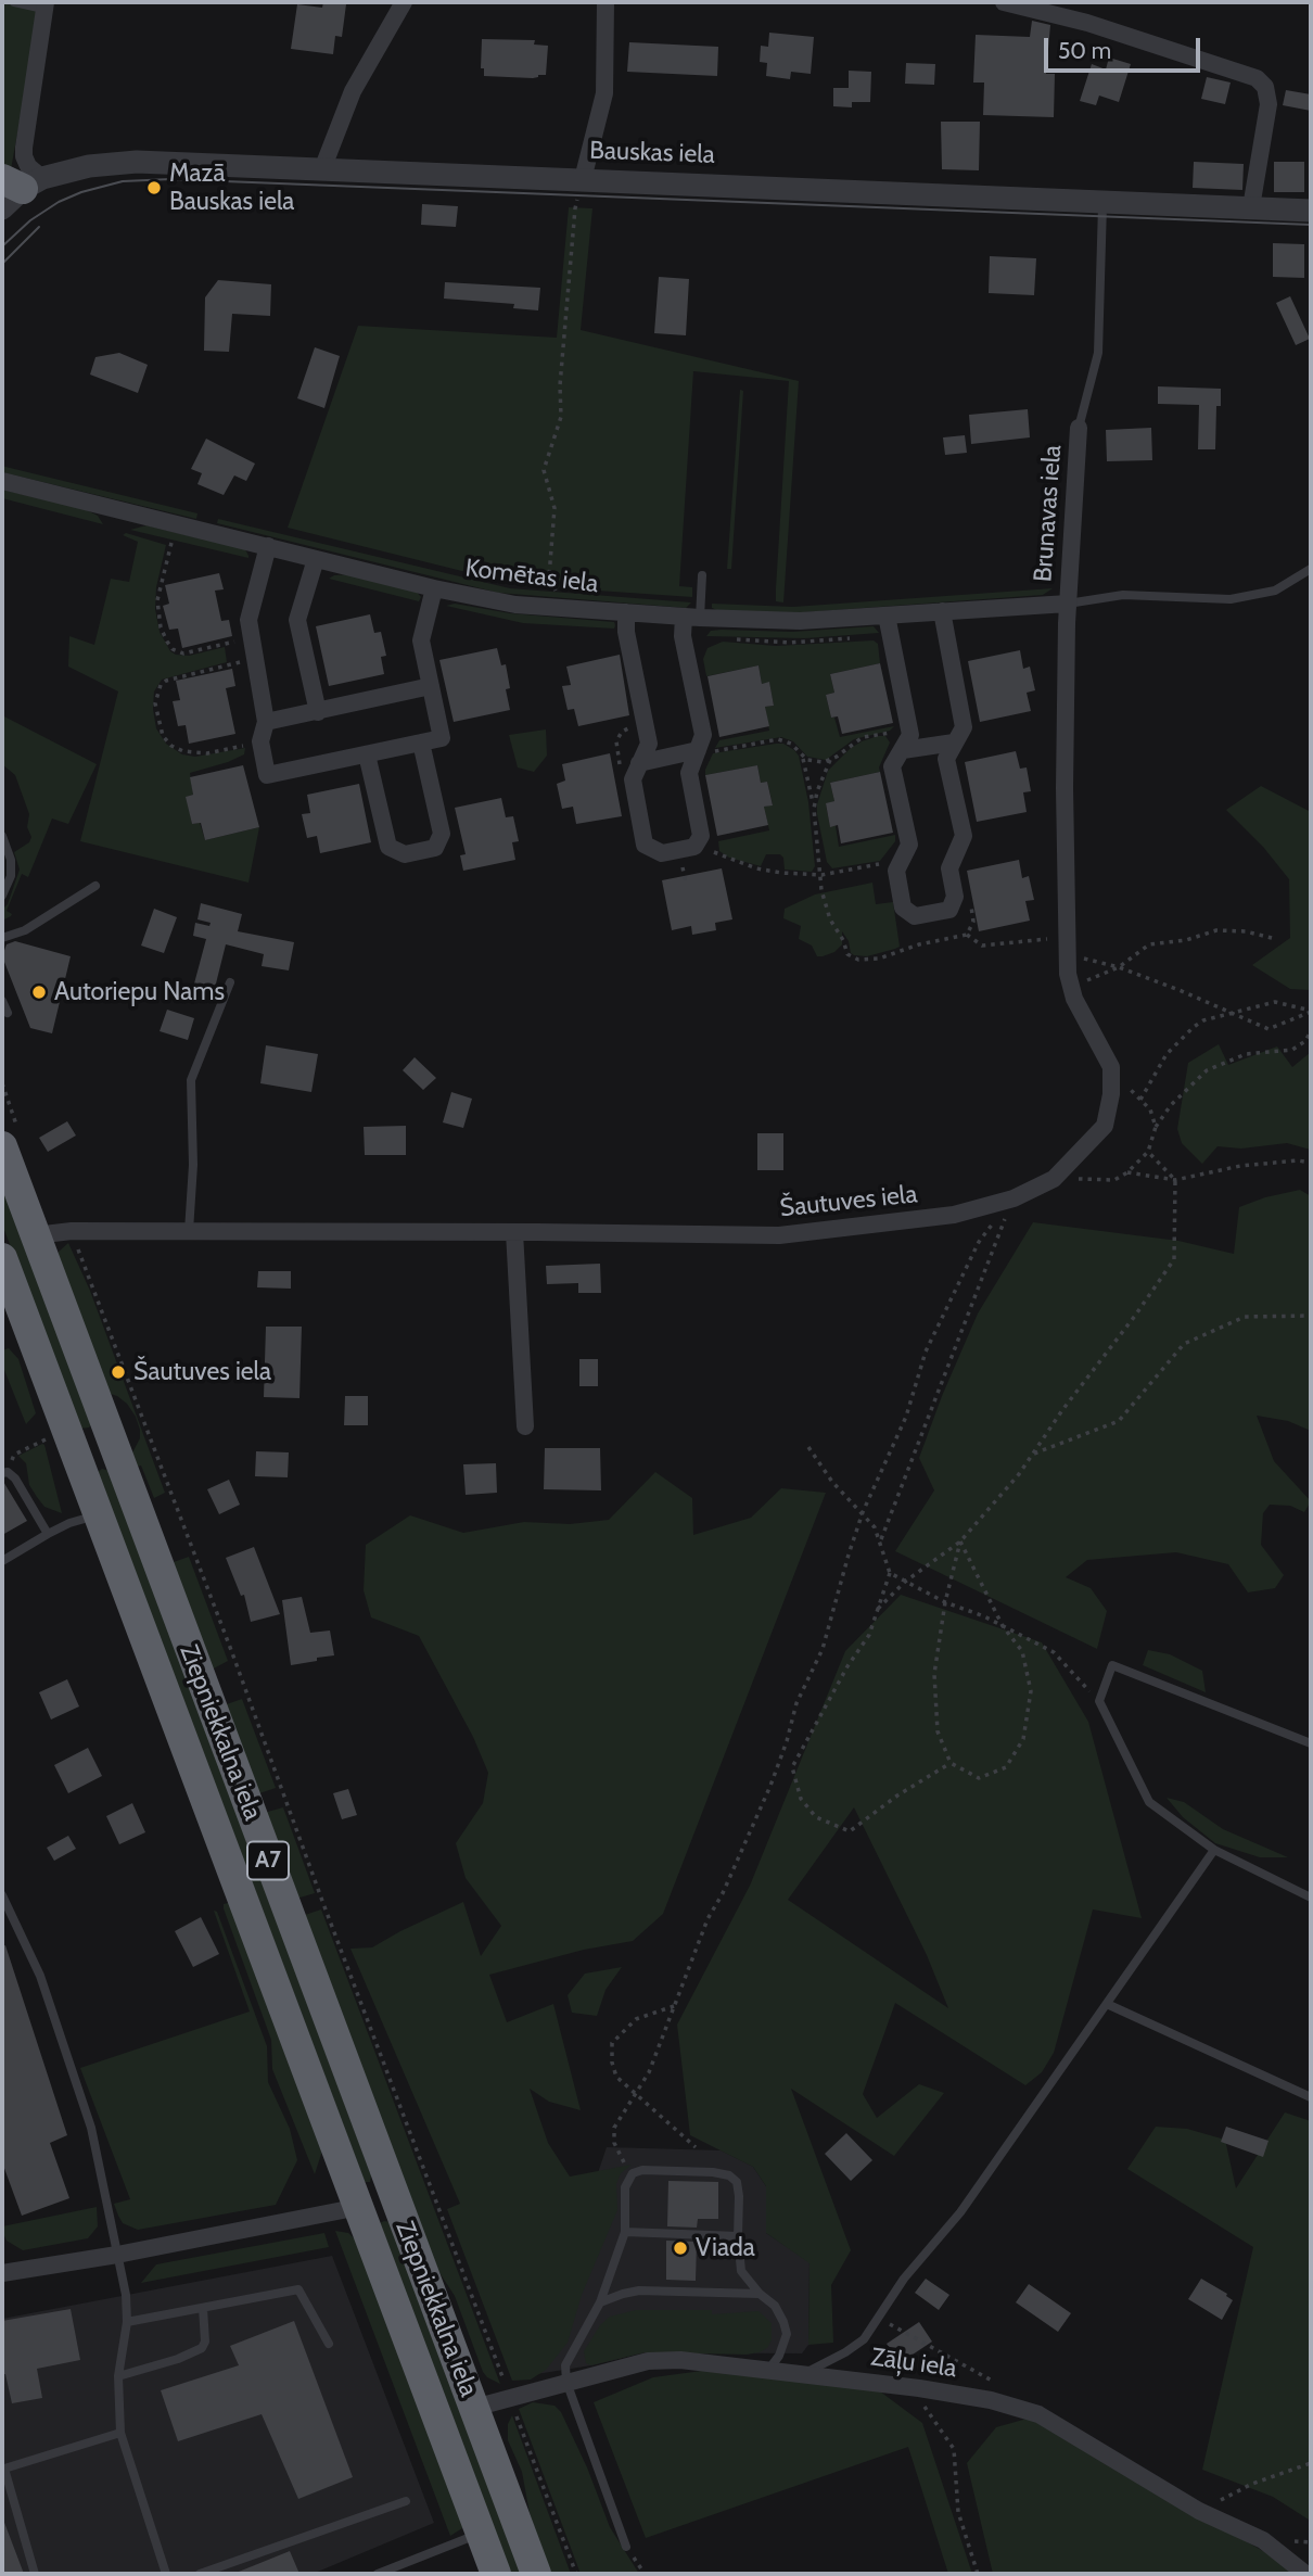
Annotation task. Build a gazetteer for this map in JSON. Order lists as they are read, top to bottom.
{
  "streets": {
    "highway": ["Ziepniekkalna iela", "A7"],
    "street": [
      "Bauskas iela",
      "Brunavas iela",
      "Komētas iela",
      "Šautuves iela",
      "Zāļu iela"
    ]
  },
  "crossings": [
    ["Brunavas iela", "Komētas iela"],
    ["Šautuves iela", "Ziepniekkalna iela"],
    ["Ziepniekkalna iela", "Zāļu iela"]
  ],
  "places": [
    "Mazā Bauskas iela",
    "Autoriepu Nams",
    "Šautuves iela",
    "Viada"
  ],
  "scale_bar": "50 m"
}
